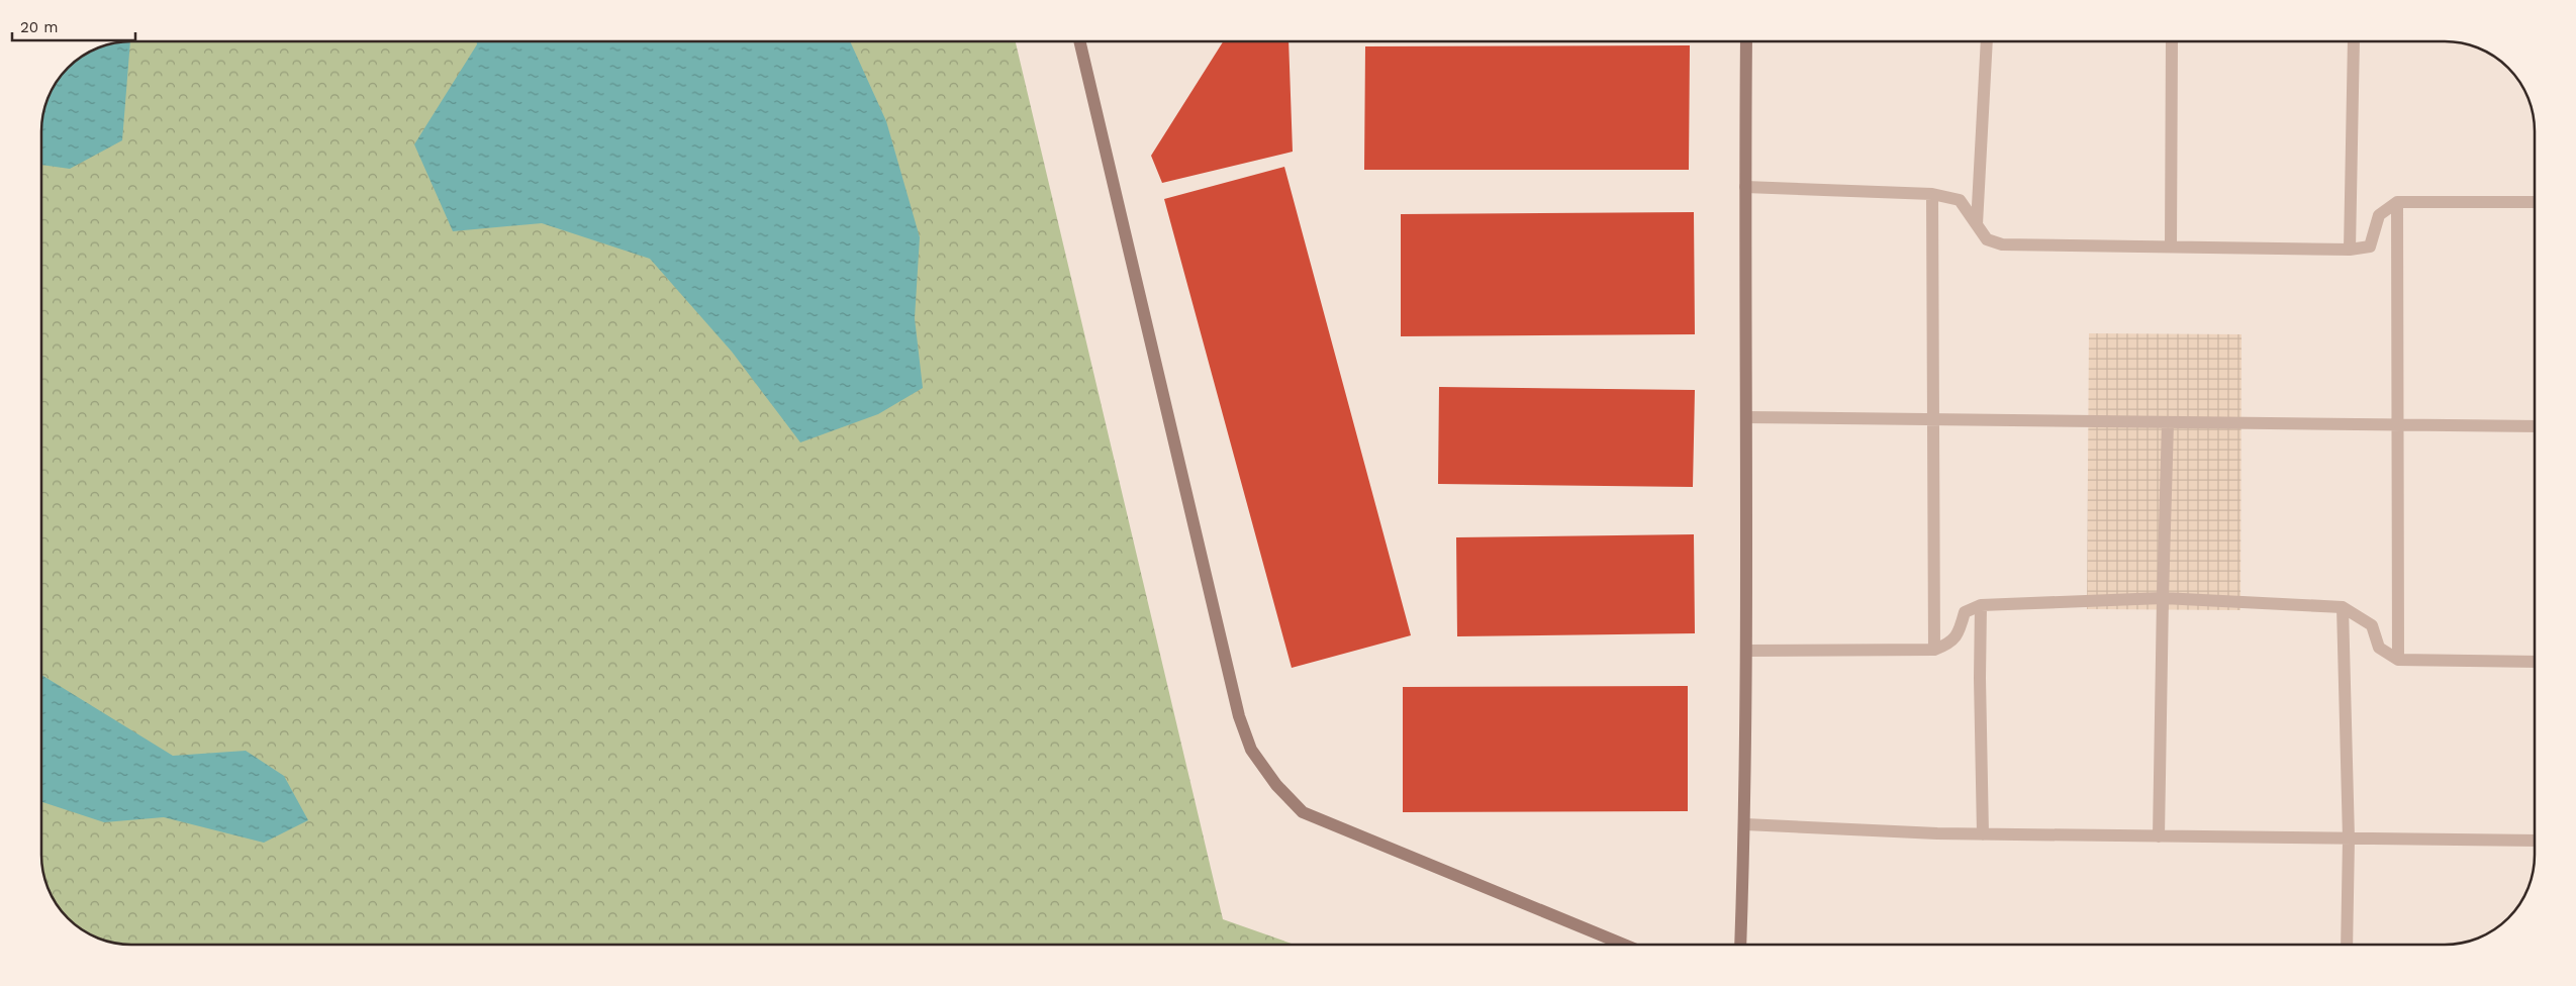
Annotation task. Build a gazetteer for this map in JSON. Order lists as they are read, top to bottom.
{
  "scale_bar": "20 m"
}
